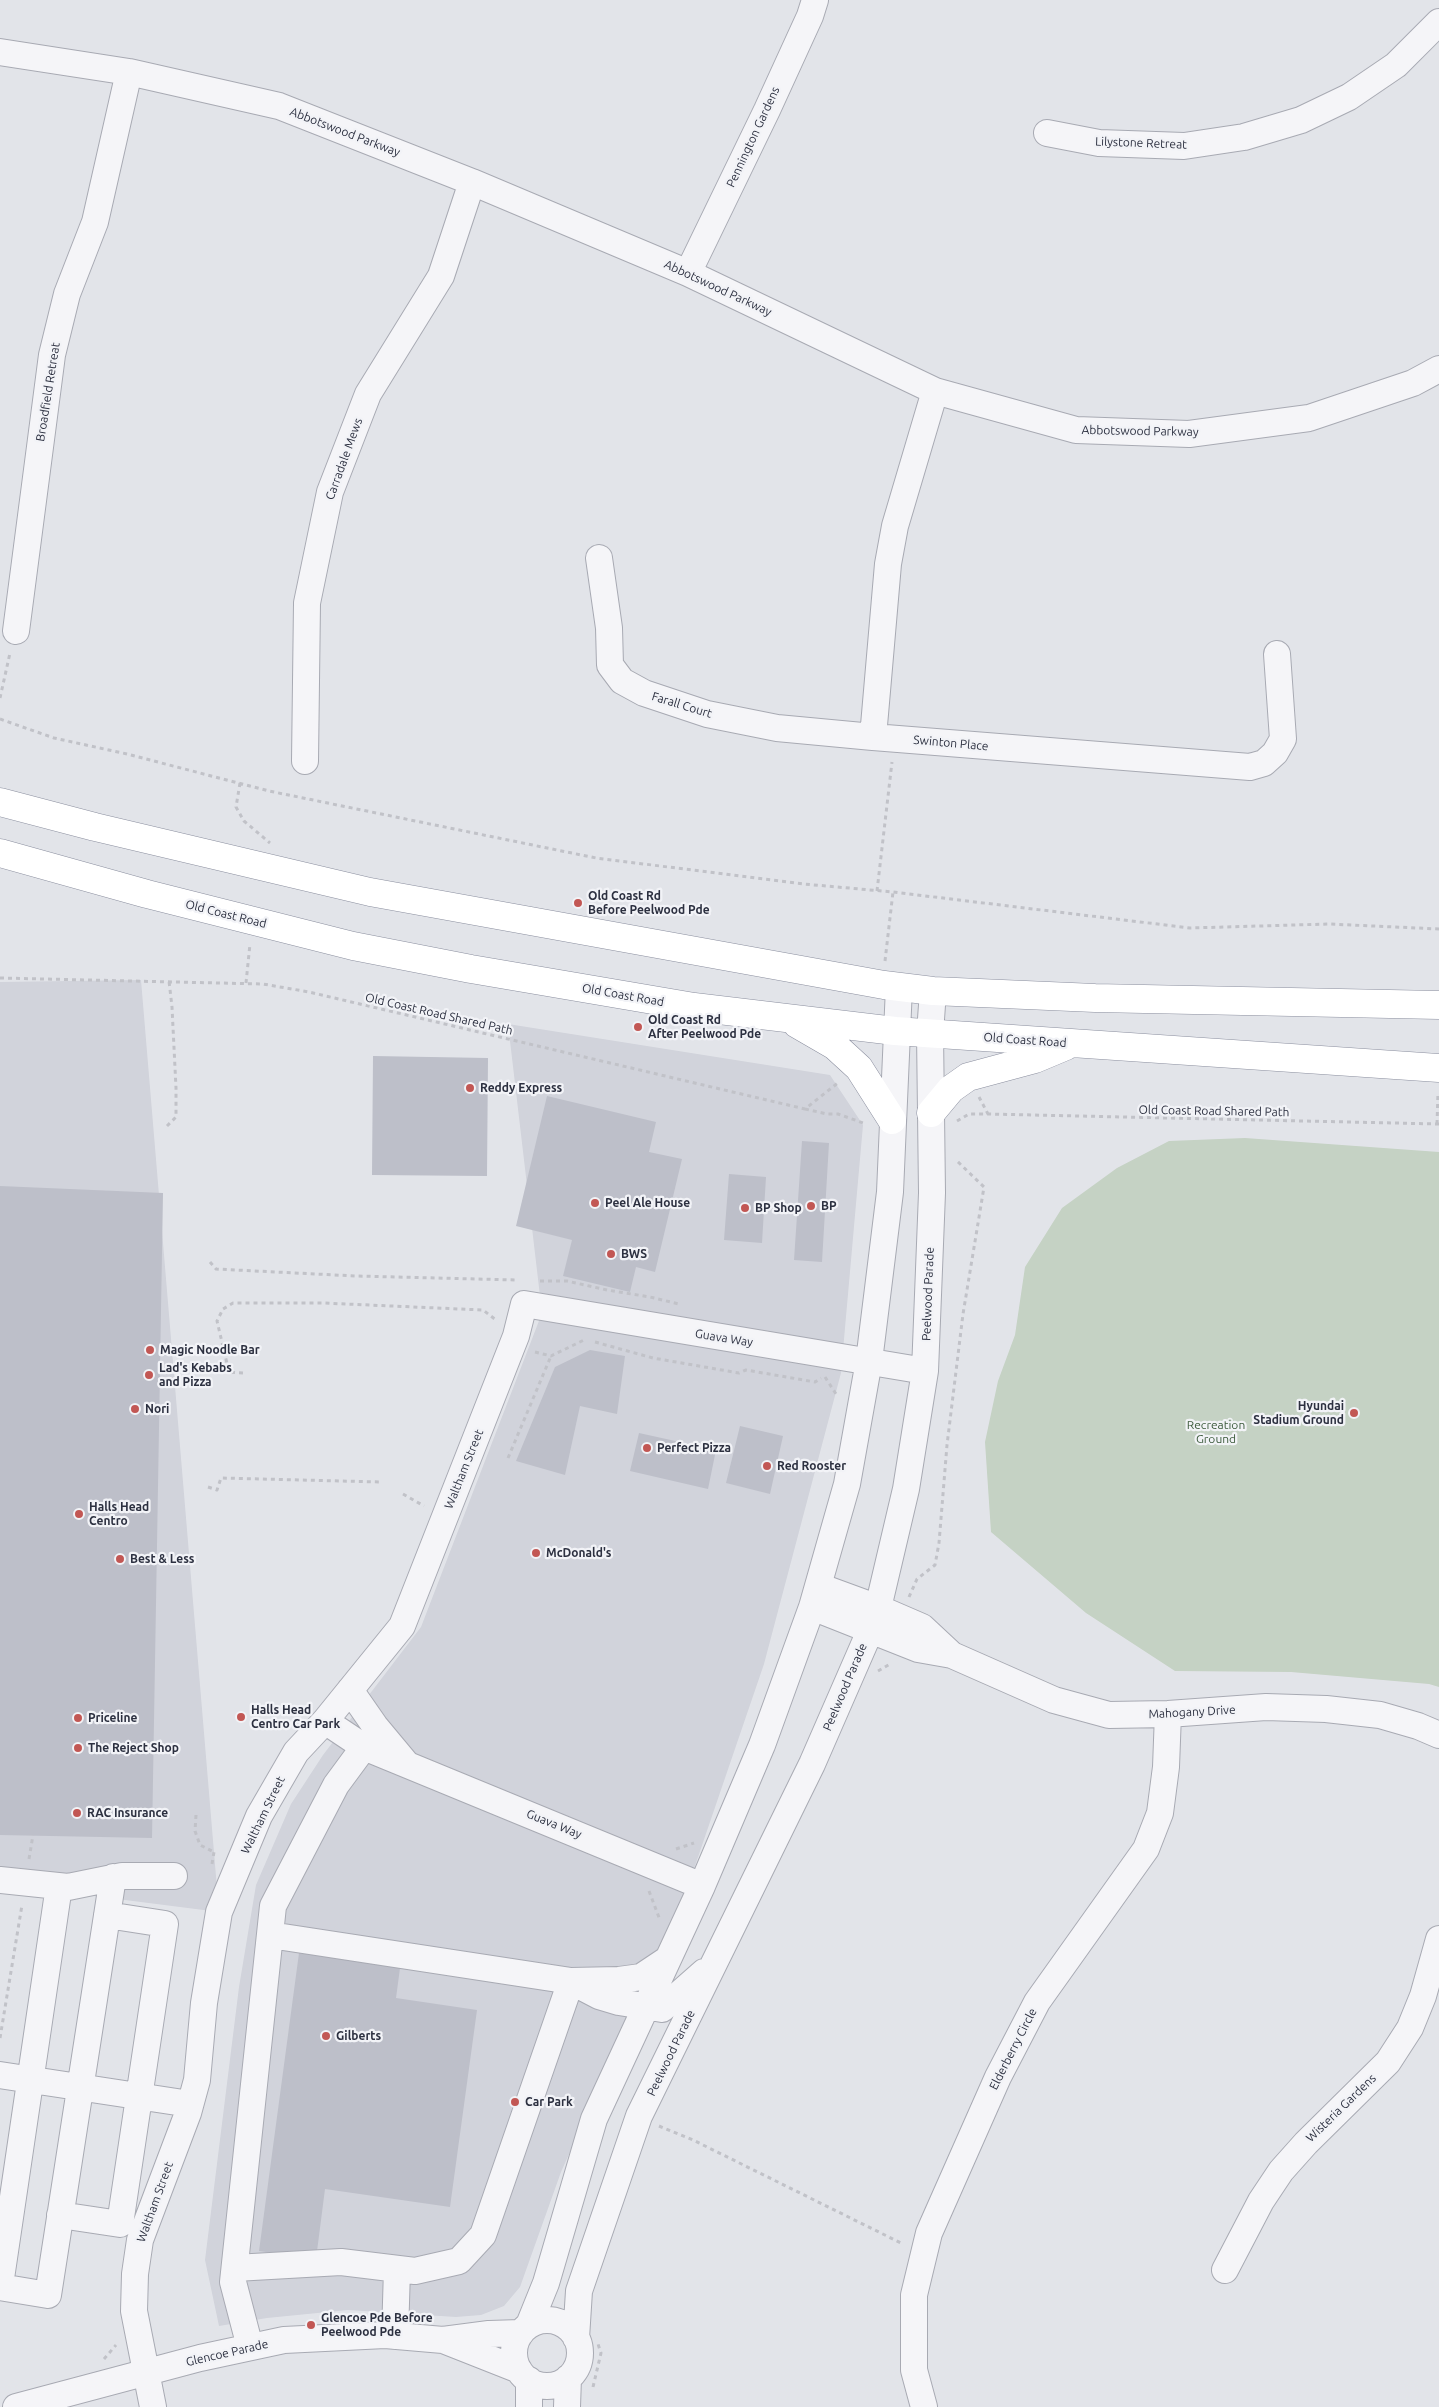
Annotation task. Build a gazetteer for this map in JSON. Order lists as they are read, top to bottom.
{
  "streets": {
    "highway": ["Old Coast Road"],
    "street": [
      "Abbotswood Parkway",
      "Pennington Gardens",
      "Lilystone Retreat",
      "Broadfield Retreat",
      "Carradale Mews",
      "Farall Court",
      "Swinton Place",
      "Peelwood Parade",
      "Guava Way",
      "Waltham Street",
      "Mahogany Drive",
      "Elderberry Circle",
      "Wisteria Gardens",
      "Glencoe Parade"
    ],
    "path": ["Old Coast Road Shared Path"]
  },
  "crossings": [
    ["Abbotswood Parkway", "Pennington Gardens"],
    ["Abbotswood Parkway", "Broadfield Retreat"],
    ["Abbotswood Parkway", "Carradale Mews"],
    ["Farall Court", "Swinton Place"],
    ["Old Coast Road", "Peelwood Parade"],
    ["Peelwood Parade", "Guava Way"],
    ["Peelwood Parade", "Mahogany Drive"],
    ["Peelwood Parade", "Glencoe Parade"],
    ["Guava Way", "Waltham Street"],
    ["Waltham Street", "Glencoe Parade"],
    ["Mahogany Drive", "Elderberry Circle"]
  ],
  "parks": ["Recreation Ground"],
  "places": [
    "Old Coast Rd Before Peelwood Pde",
    "Old Coast Rd After Peelwood Pde",
    "Reddy Express",
    "Peel Ale House",
    "BP",
    "BP Shop",
    "BWS",
    "Magic Noodle Bar",
    "Lad's Kebabs and Pizza",
    "Nori",
    "Hyundai Stadium Ground",
    "Perfect Pizza",
    "Red Rooster",
    "Halls Head Centro",
    "McDonald's",
    "Best & Less",
    "Halls Head Centro Car Park",
    "Priceline",
    "The Reject Shop",
    "RAC Insurance",
    "Gilberts",
    "Car Park",
    "Glencoe Pde Before Peelwood Pde"
  ]
}
